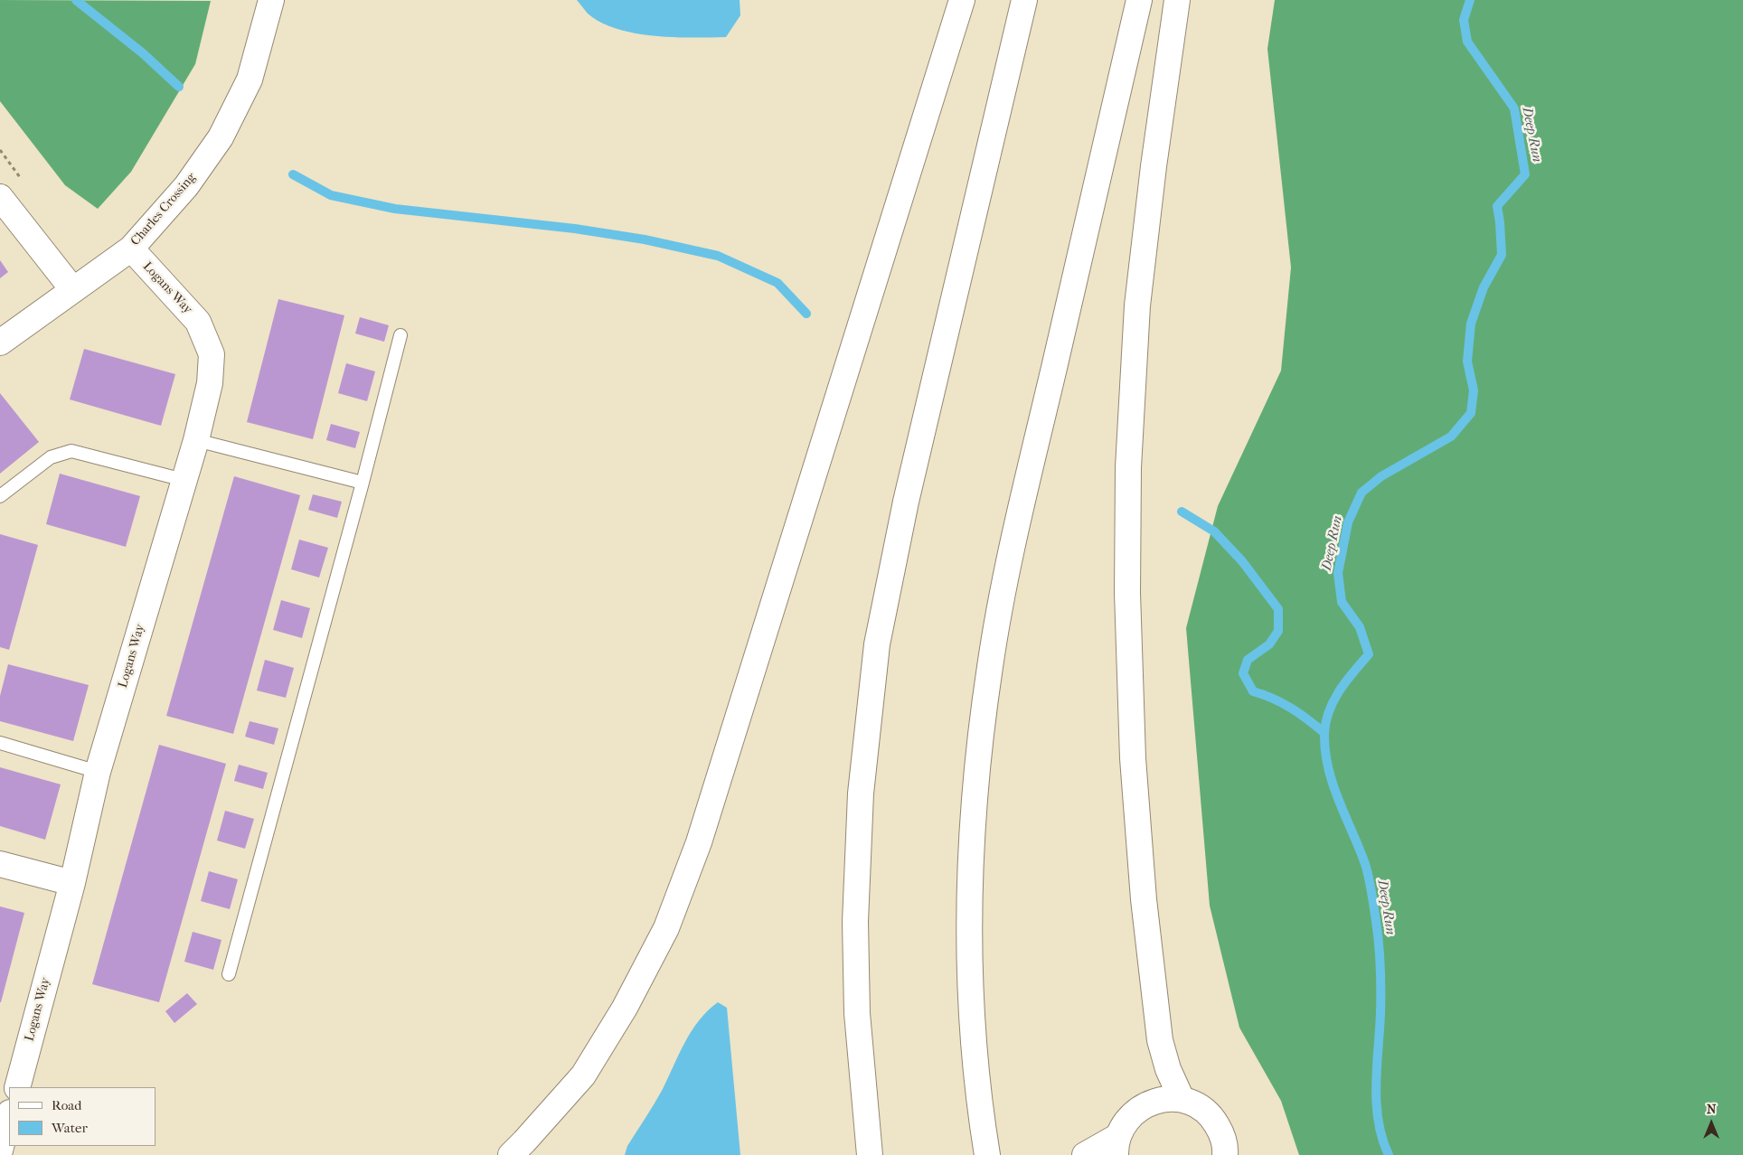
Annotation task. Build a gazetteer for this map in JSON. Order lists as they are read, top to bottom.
{
  "streets": {
    "main road": ["Charles Crossing", "Logans Way"]
  },
  "crossings": [
    ["Charles Crossing", "Logans Way"]
  ],
  "water": ["Deep Run"],
  "legend": ["Road", "Water"],
  "north": "top"
}
